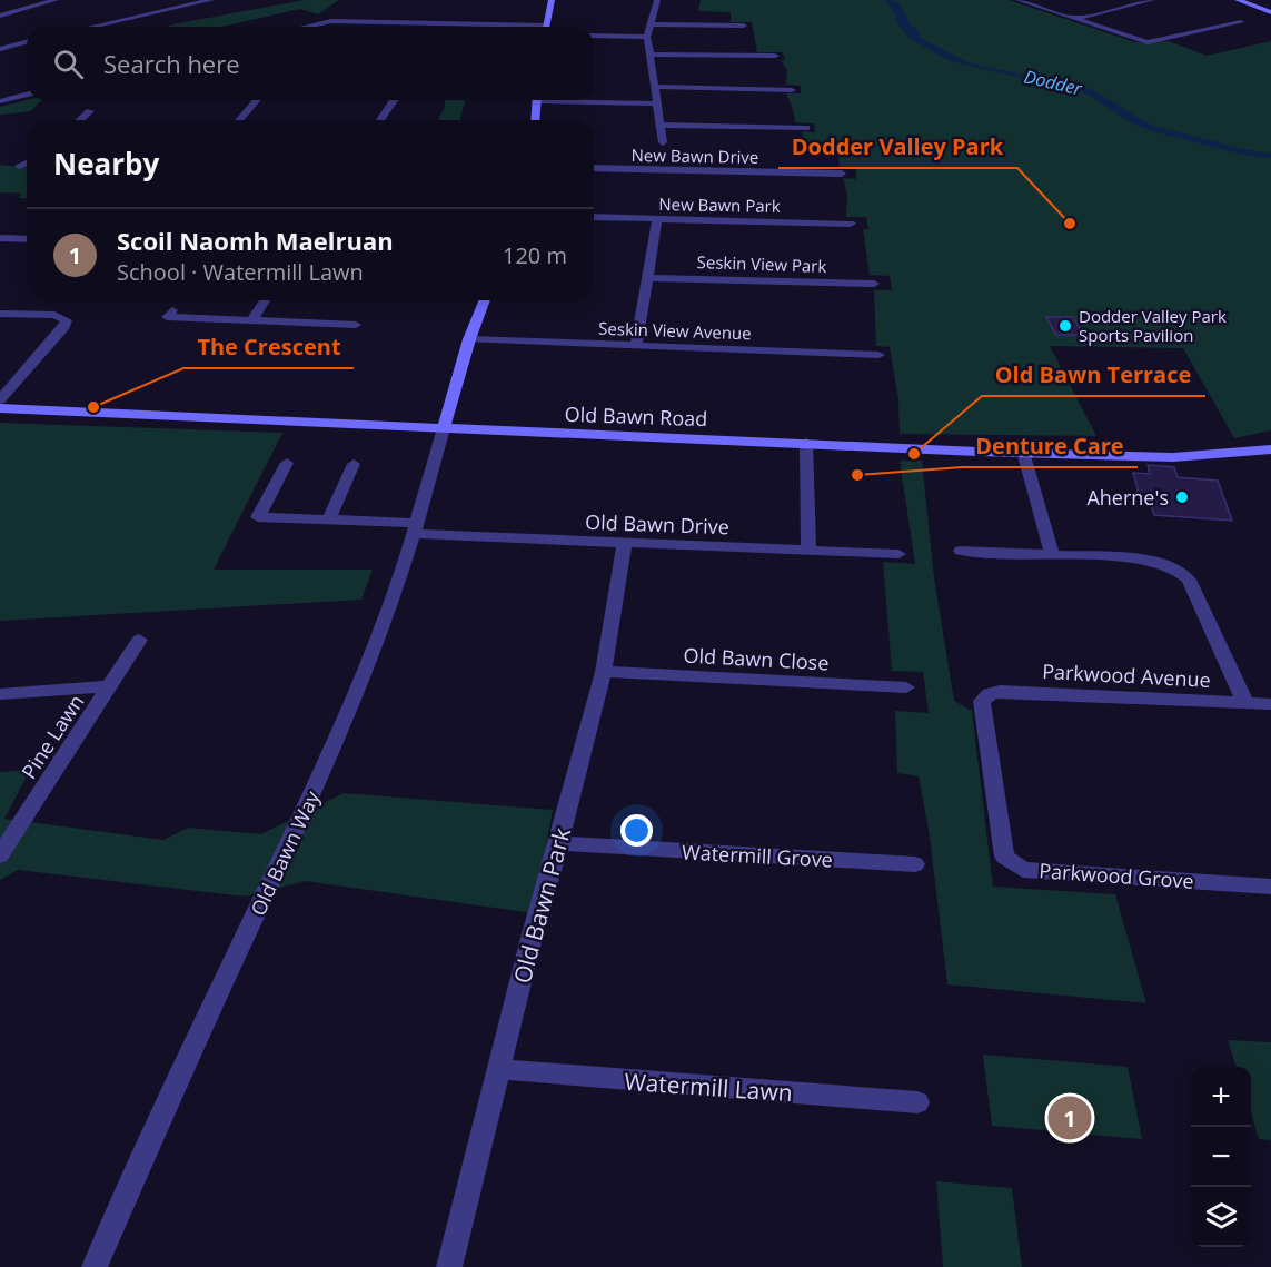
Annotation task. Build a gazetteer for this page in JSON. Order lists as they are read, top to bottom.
{
  "streets": {
    "main road": ["Old Bawn Road"],
    "street": [
      "New Bawn Drive",
      "New Bawn Park",
      "Seskin View Park",
      "Seskin View Avenue",
      "Old Bawn Drive",
      "Old Bawn Close",
      "Parkwood Avenue",
      "Pine Lawn",
      "Old Bawn Way",
      "Watermill Grove",
      "Parkwood Grove",
      "Old Bawn Park",
      "Watermill Lawn"
    ]
  },
  "crossings": [
    ["Old Bawn Road", "Old Bawn Way"],
    ["Old Bawn Drive", "Old Bawn Way"],
    ["Old Bawn Drive", "Old Bawn Park"],
    ["Old Bawn Close", "Old Bawn Park"],
    ["Parkwood Avenue", "Parkwood Grove"],
    ["Watermill Grove", "Old Bawn Park"],
    ["Old Bawn Park", "Watermill Lawn"]
  ],
  "water": ["Dodder"],
  "places": [
    "Dodder Valley Park",
    "Dodder Valley Park Sports Pavilion",
    "The Crescent",
    "Old Bawn Terrace",
    "Denture Care",
    "Aherne's"
  ],
  "page": {
    "search": "Search here",
    "heading": "Nearby",
    "list": [
      {
        "mark": "1",
        "name": "Scoil Naomh Maelruan",
        "note": "School · Watermill Lawn",
        "value": "120 m"
      }
    ],
    "map_buttons": ["+", "−"],
    "pins": "1"
  }
}
